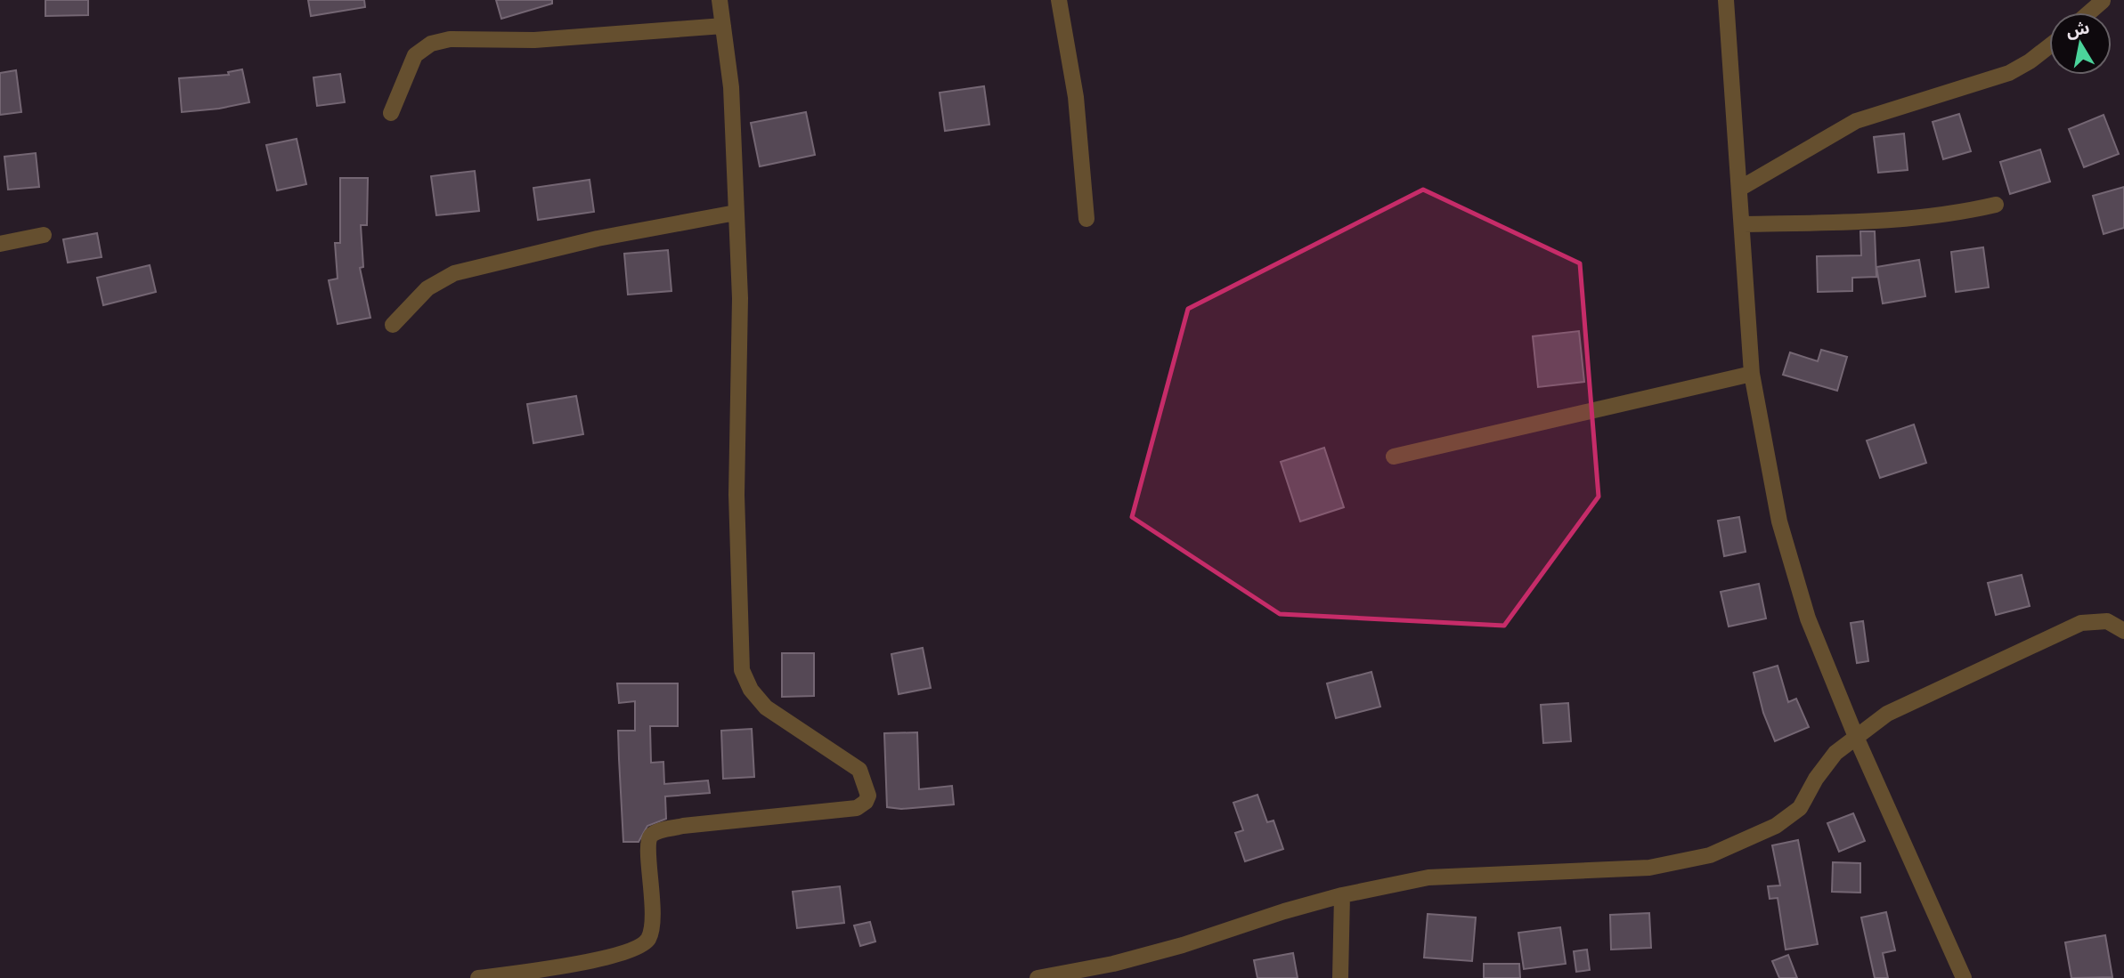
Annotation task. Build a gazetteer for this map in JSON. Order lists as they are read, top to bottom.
{
  "north": "top"
}
